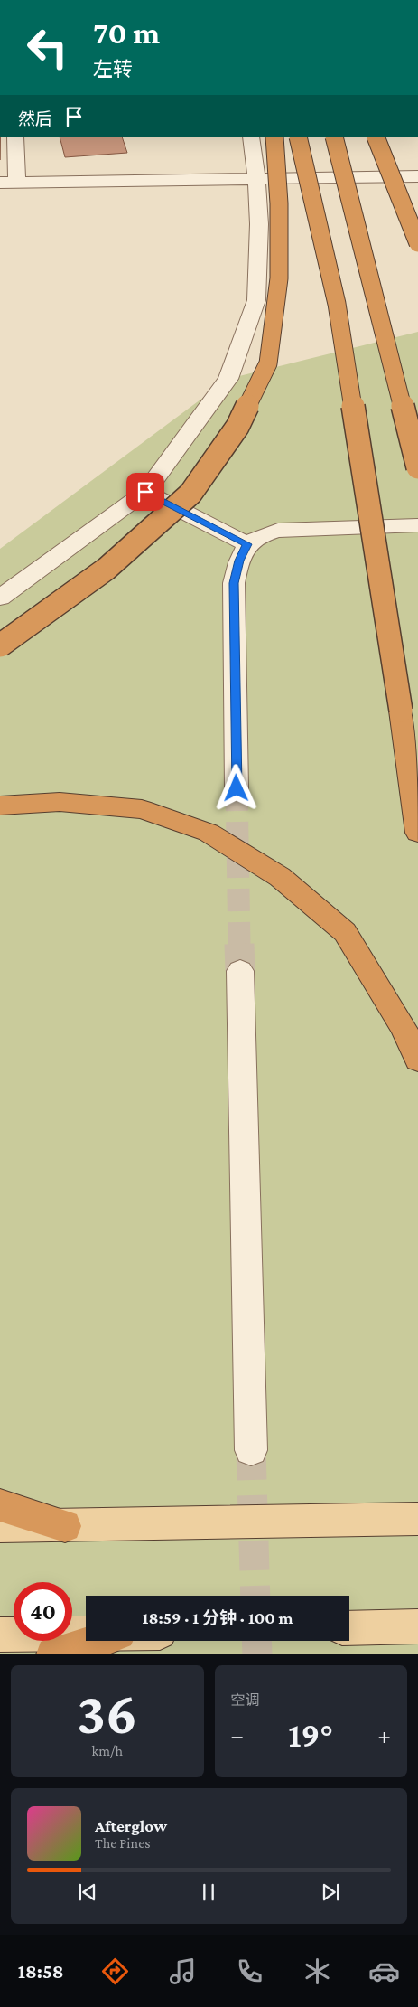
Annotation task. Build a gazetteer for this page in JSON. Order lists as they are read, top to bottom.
{
  "page": {
    "turn": ["70 m", "左转"],
    "then": "然后",
    "limit": "40",
    "trip": "18:59 · 1 分钟 · 100 m",
    "tile": [
      ["36", "km/h"],
      "空调"
    ],
    "heat": ["−", "19°", "+"],
    "song": ["Afterglow", "The Pines"],
    "tabs": "18:58"
  }
}
